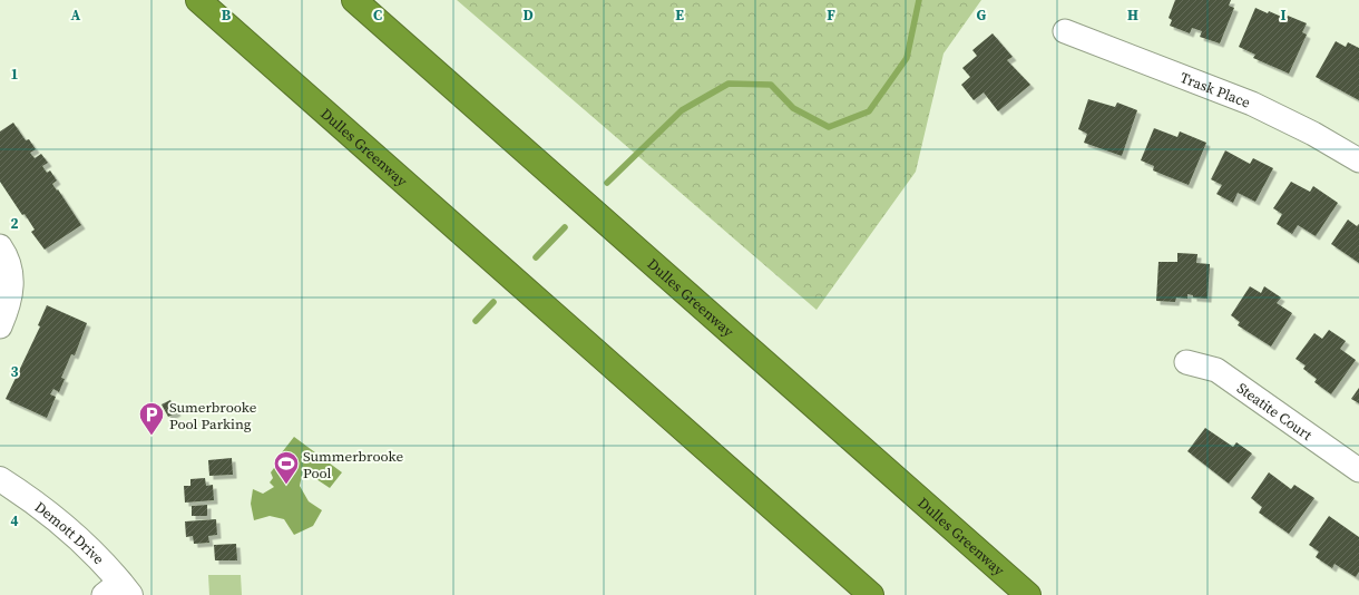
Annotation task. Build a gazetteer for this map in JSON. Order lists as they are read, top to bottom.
{
  "streets": {
    "highway": ["Dulles Greenway"],
    "street": ["Trask Place", "Steatite Court", "Demott Drive"]
  },
  "places": {
    "parking": ["Sumerbrooke Pool Parking"],
    "sports": ["Summerbrooke Pool"]
  },
  "grid": {
    "columns": [
      "A",
      "B",
      "C",
      "D",
      "E",
      "F",
      "G",
      "H",
      "I"
    ],
    "rows": [
      "1",
      "2",
      "3",
      "4"
    ]
  }
}
